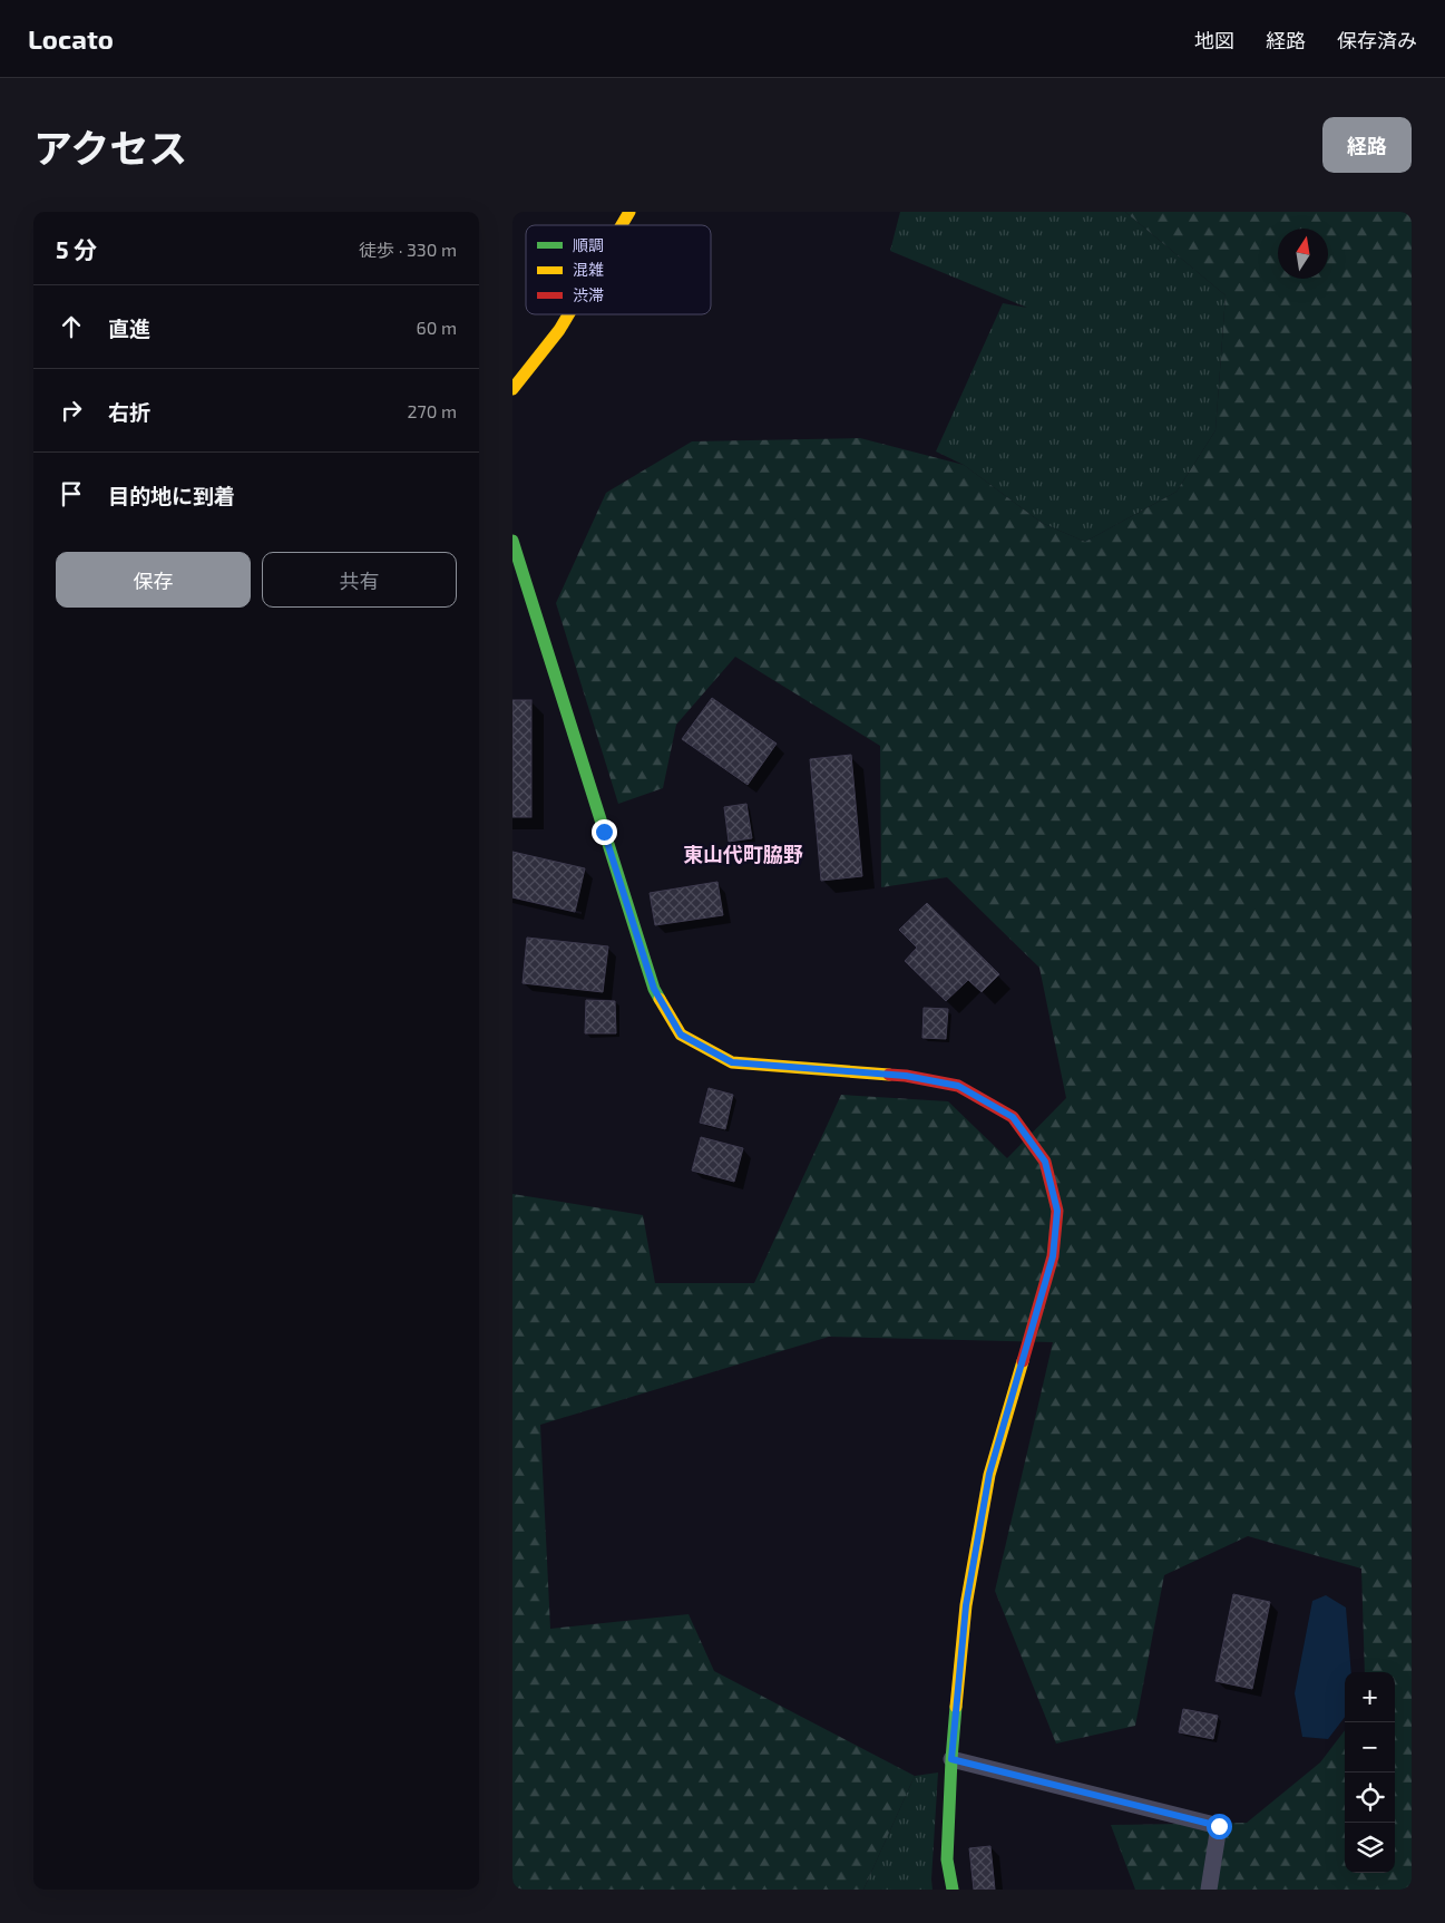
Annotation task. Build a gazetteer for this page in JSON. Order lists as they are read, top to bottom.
{
  "districts": ["東山代町脇野"],
  "legend": ["順調", "混雑", "渋滞"],
  "north": "top",
  "page": {
    "header": "Locato",
    "nav": ["地図", "経路", "保存済み"],
    "title": "アクセス",
    "buttons": [
      "経路",
      ["保存", "共有"]
    ],
    "heading": ["5 分", "徒歩 · 330 m"],
    "list": [
      ["直進", "60 m"],
      ["右折", "270 m"],
      "目的地に到着"
    ],
    "map_buttons": ["+", "−"]
  }
}
